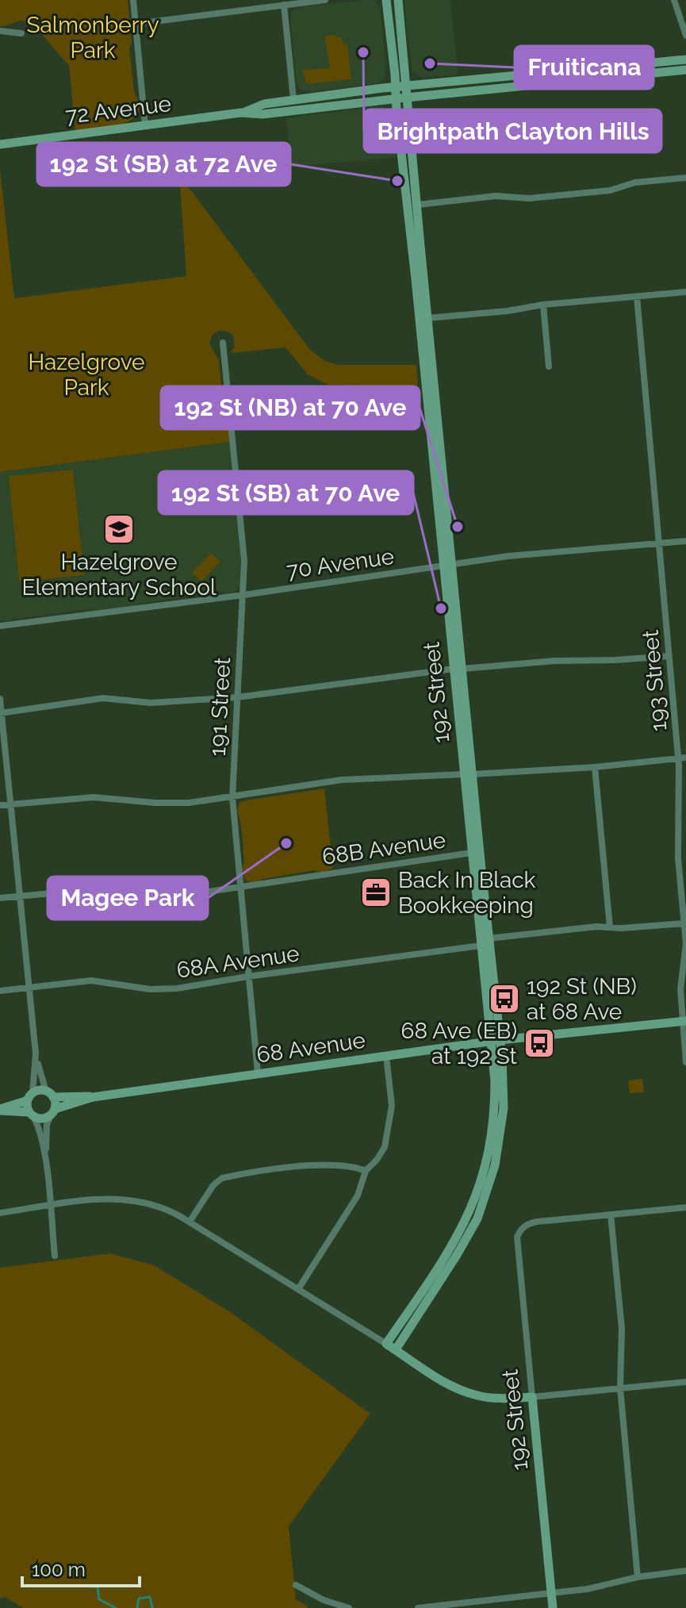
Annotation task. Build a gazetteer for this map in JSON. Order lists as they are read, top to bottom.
{
  "streets": {
    "main road": ["72 Avenue", "192 Street", "68 Avenue"],
    "street": [
      "70 Avenue",
      "193 Street",
      "191 Street",
      "68B Avenue",
      "68A Avenue"
    ]
  },
  "crossings": [
    ["72 Avenue", "192 Street"],
    ["70 Avenue", "193 Street"],
    ["70 Avenue", "192 Street"],
    ["70 Avenue", "191 Street"],
    ["193 Street", "68 Avenue"],
    ["192 Street", "68B Avenue"],
    ["192 Street", "68A Avenue"],
    ["192 Street", "68 Avenue"],
    ["191 Street", "68B Avenue"],
    ["191 Street", "68A Avenue"],
    ["191 Street", "68 Avenue"]
  ],
  "parks": ["Salmonberry Park", "Hazelgrove Park"],
  "places": {
    "other": [
      "Brightpath Clayton Hills",
      "Fruiticana",
      "192 St (SB) at 72 Ave",
      "192 St (NB) at 70 Ave",
      "192 St (SB) at 70 Ave",
      "Magee Park"
    ],
    "school or university": ["Hazelgrove Elementary School"],
    "office": ["Back In Black Bookkeeping"],
    "bus stop": ["192 St (NB) at 68 Ave", "68 Ave (EB) at 192 St"]
  },
  "scale_bar": "100 m"
}
